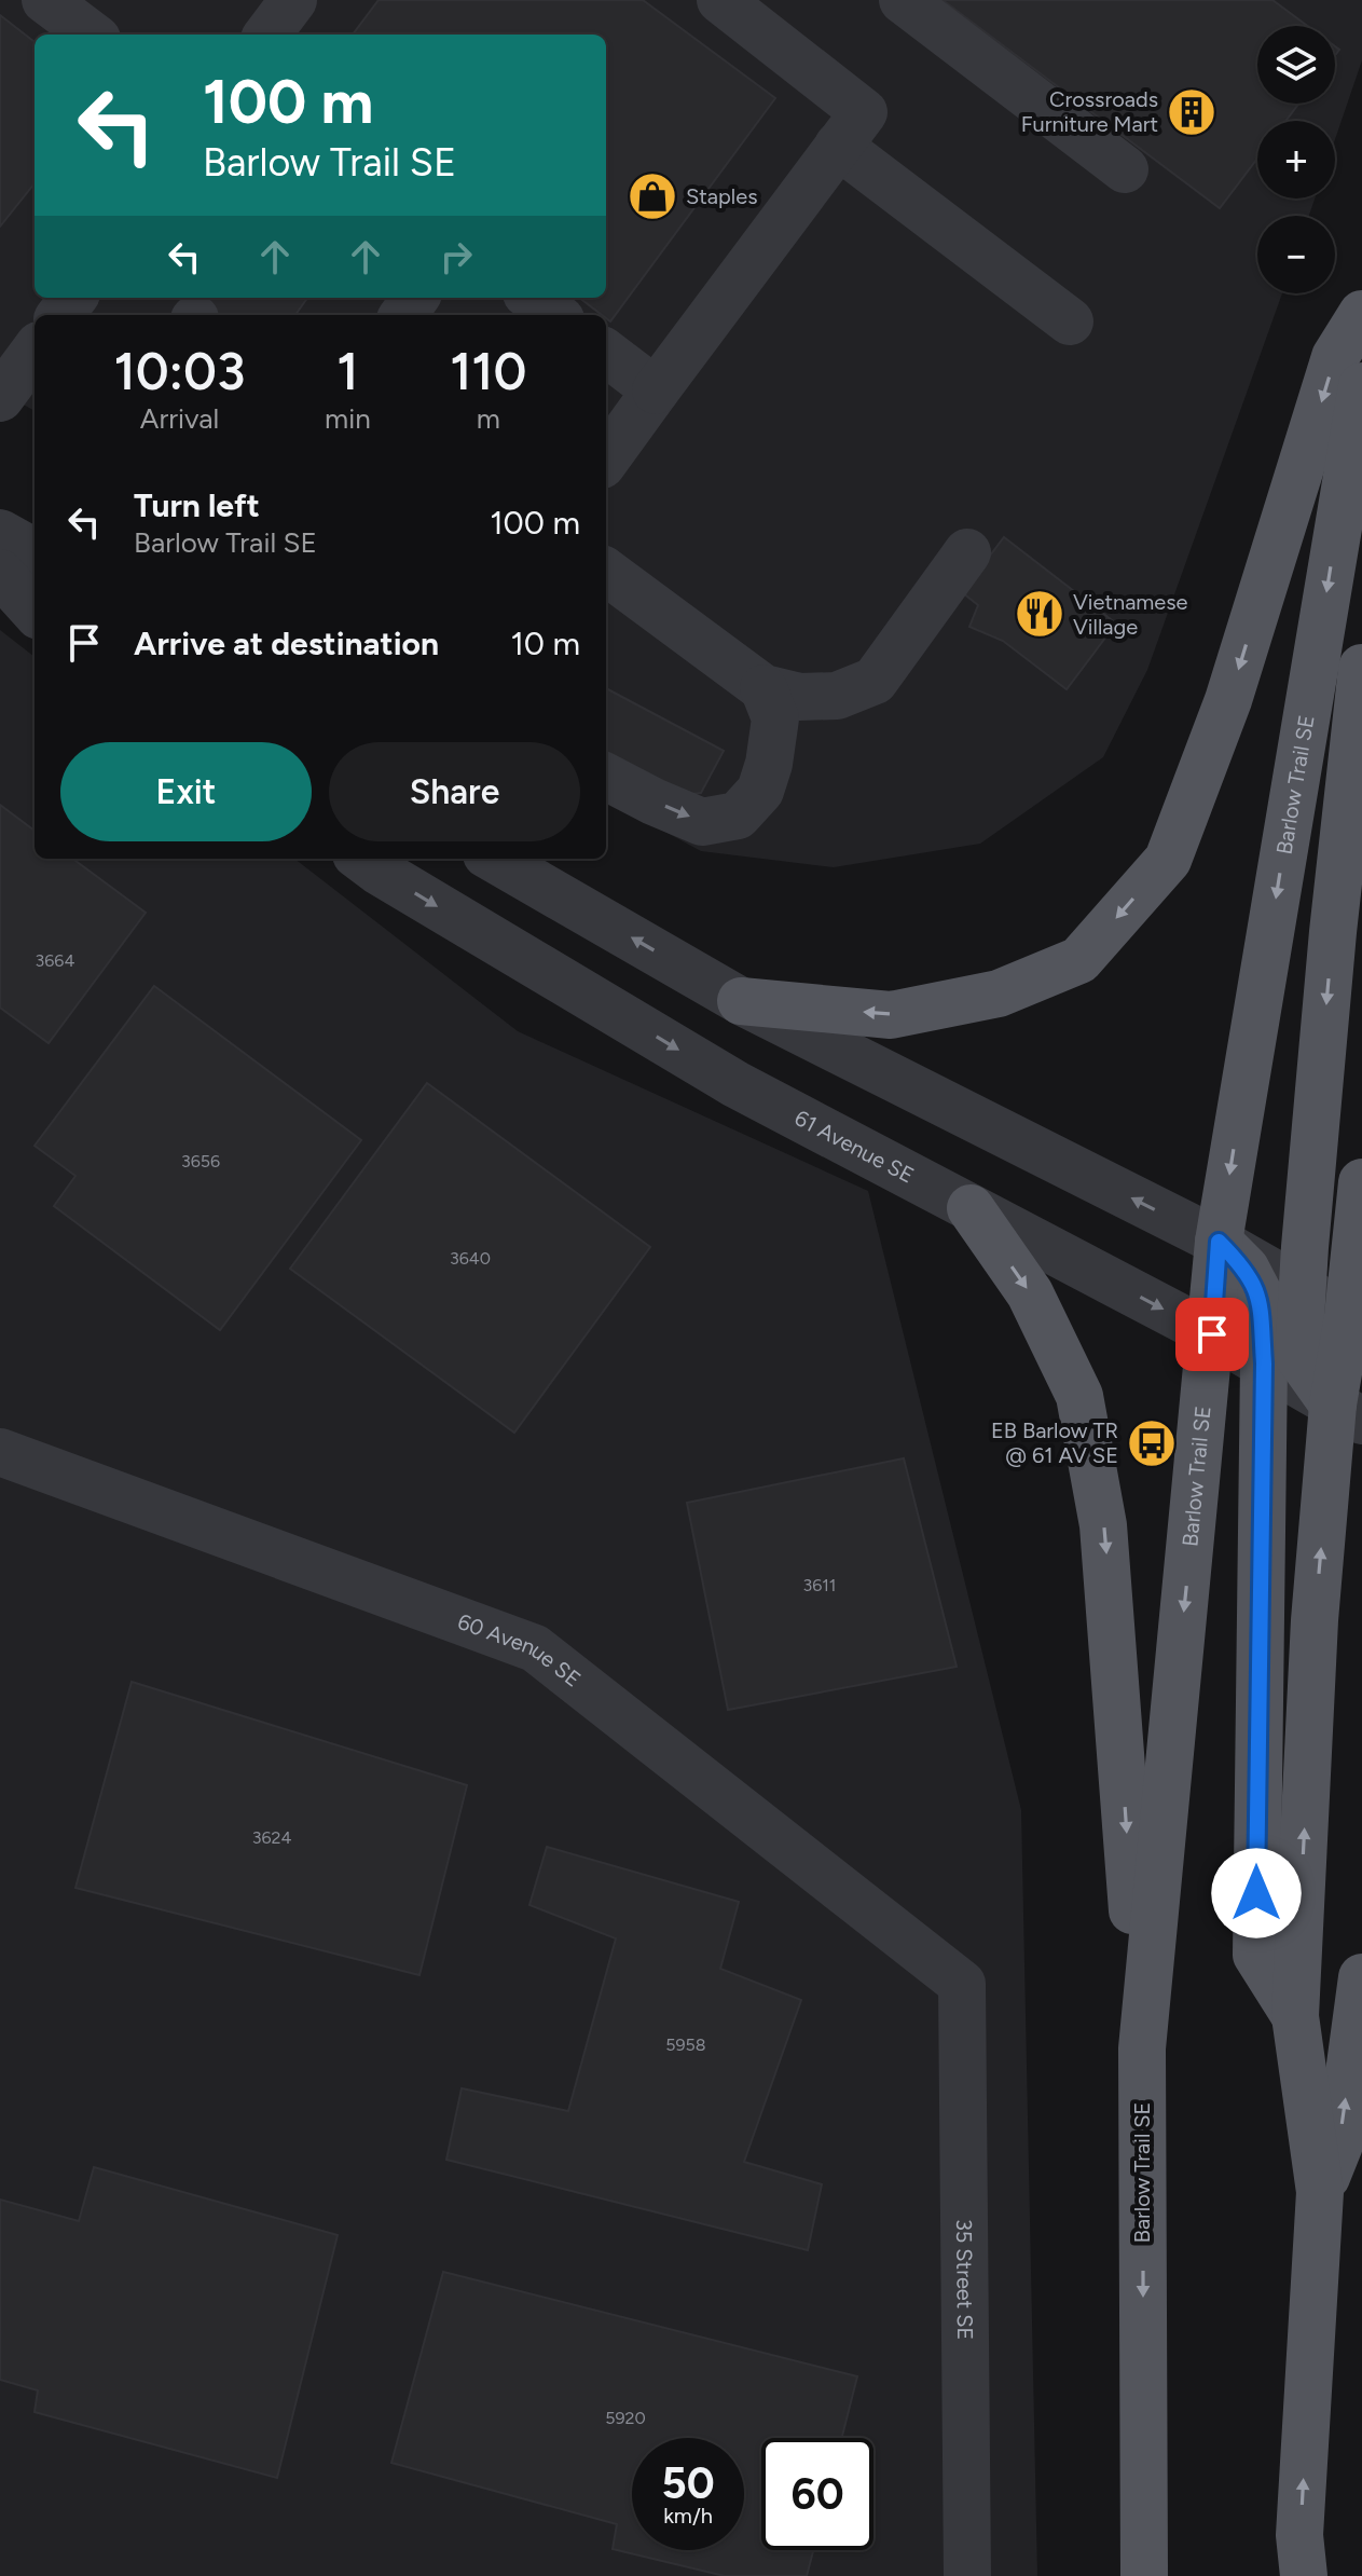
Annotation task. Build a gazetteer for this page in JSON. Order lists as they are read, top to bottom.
{
  "streets": {
    "main road": ["Barlow Trail SE"],
    "street": ["61 Avenue SE", "60 Avenue SE", "35 Street SE"]
  },
  "crossings": [
    ["Barlow Trail SE", "61 Avenue SE"],
    ["60 Avenue SE", "35 Street SE"]
  ],
  "places": {
    "building": ["Crossroads Furniture Mart"],
    "shop": ["Staples"],
    "restaurant": ["Vietnamese Village"],
    "bus stop": ["EB Barlow TR @ 61 AV SE"]
  },
  "house_numbers": [
    "3664",
    "3656",
    "3640",
    "3611",
    "3624",
    "5958",
    "5920"
  ],
  "page": {
    "map_buttons": ["+", "−"],
    "turn": ["100 m", "Barlow Trail SE"],
    "eta": [
      "10:03",
      "Arrival",
      "1",
      "min",
      "110",
      "m"
    ],
    "list": [
      {
        "name": "Turn left",
        "note": "Barlow Trail SE",
        "value": "100 m"
      },
      {
        "name": "Arrive at destination",
        "value": "10 m"
      }
    ],
    "buttons": ["Exit", "Share"],
    "speed": "50 km/h",
    "limit": "60"
  }
}
